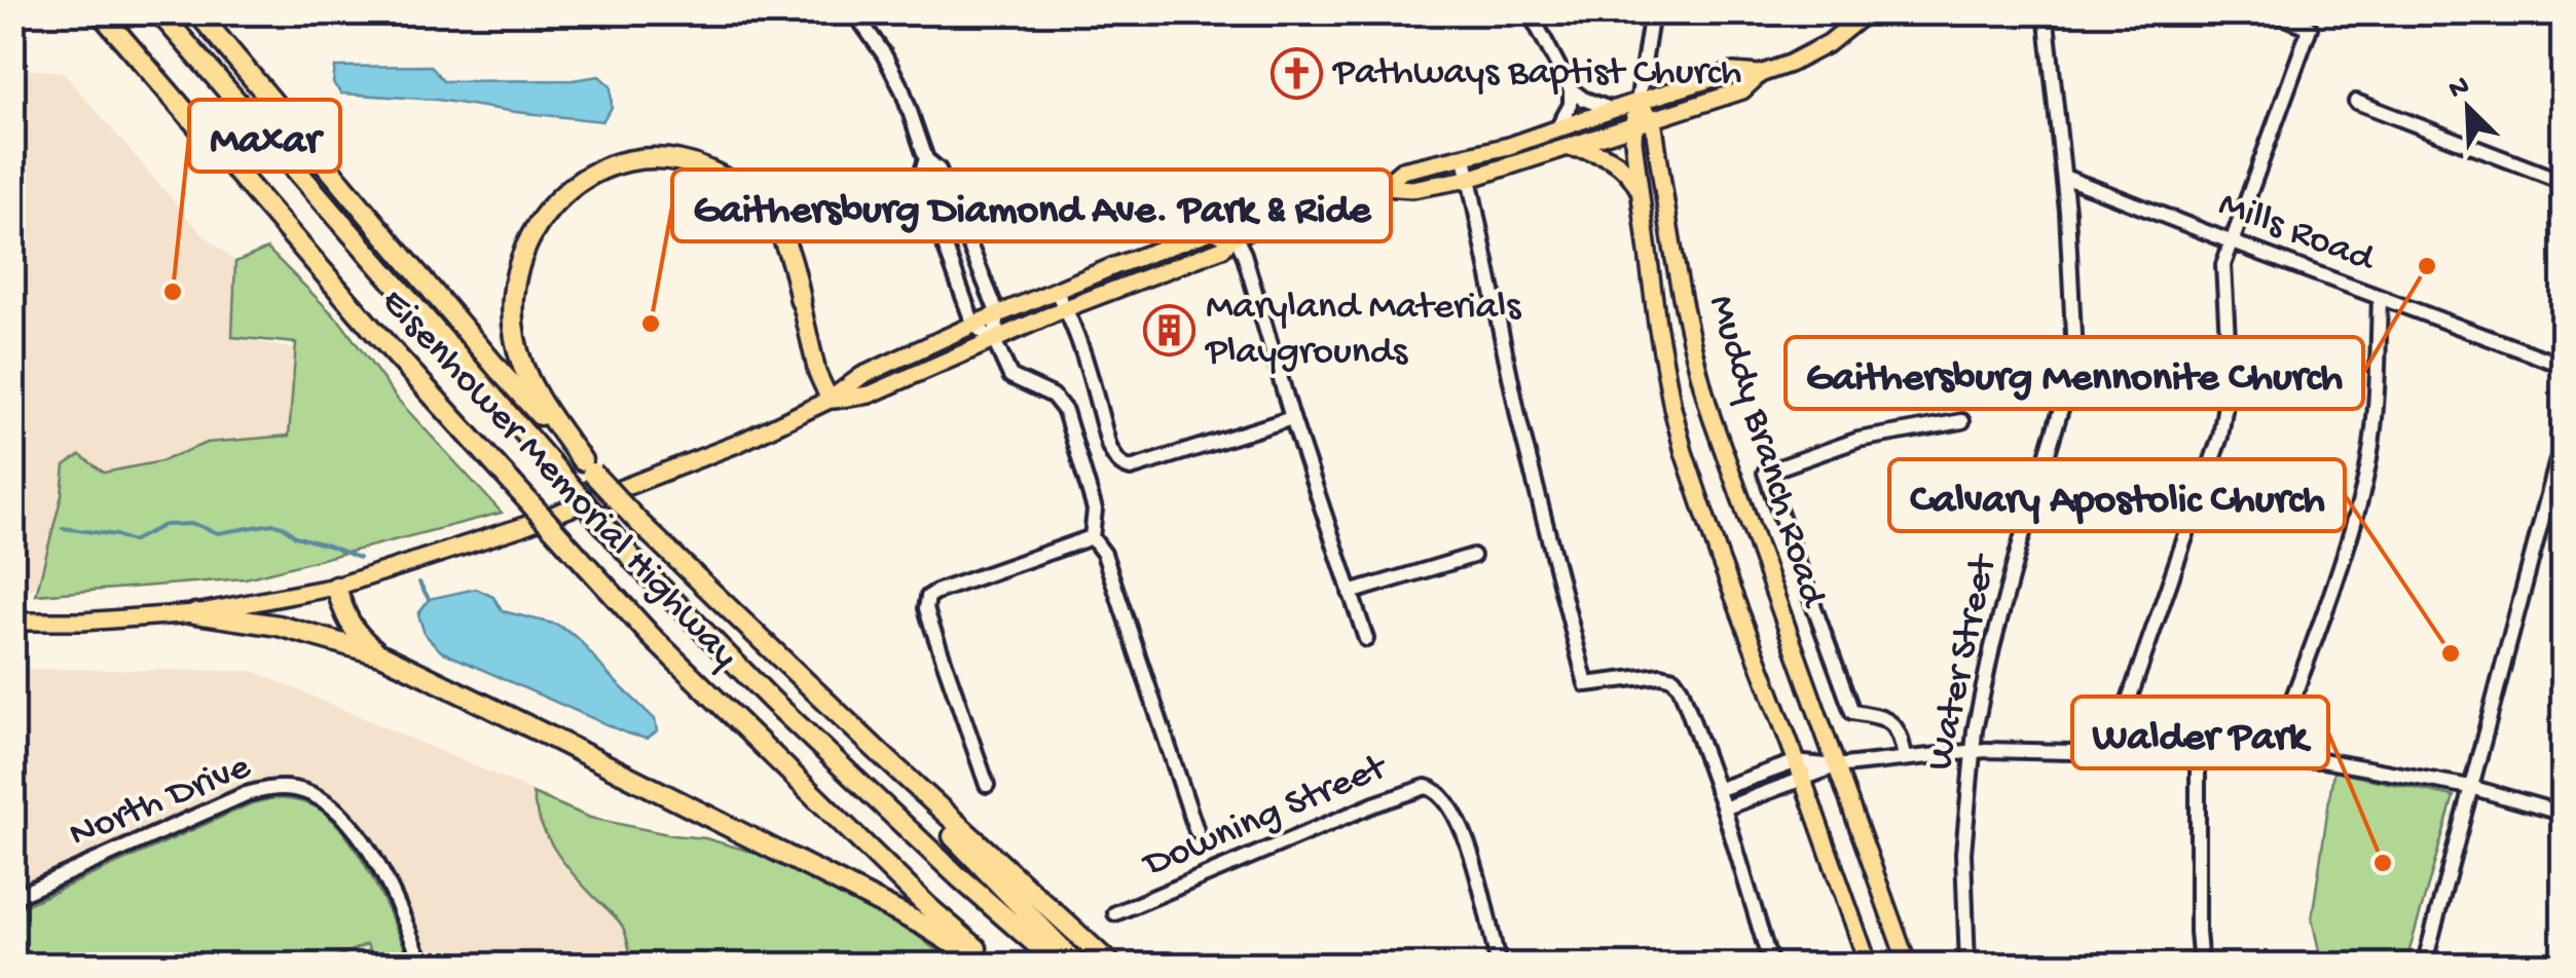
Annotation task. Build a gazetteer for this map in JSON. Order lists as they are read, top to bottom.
{
  "streets": {
    "highway": ["Eisenhower Memorial Highway"],
    "main road": ["Muddy Branch Road"],
    "street": [
      "Mills Road",
      "Water Street",
      "North Drive",
      "Downing Street"
    ]
  },
  "crossings": [
    ["Mills Road", "Water Street"]
  ],
  "places": {
    "church": ["Pathways Baptist Church"],
    "other": [
      "Gaithersburg Mennonite Church",
      "Maxar",
      "Gaithersburg Diamond Ave. Park & Ride",
      "Calvary Apostolic Church",
      "Walder Park"
    ],
    "building": ["Maryland Materials Playgrounds"]
  },
  "north": "top left"
}
